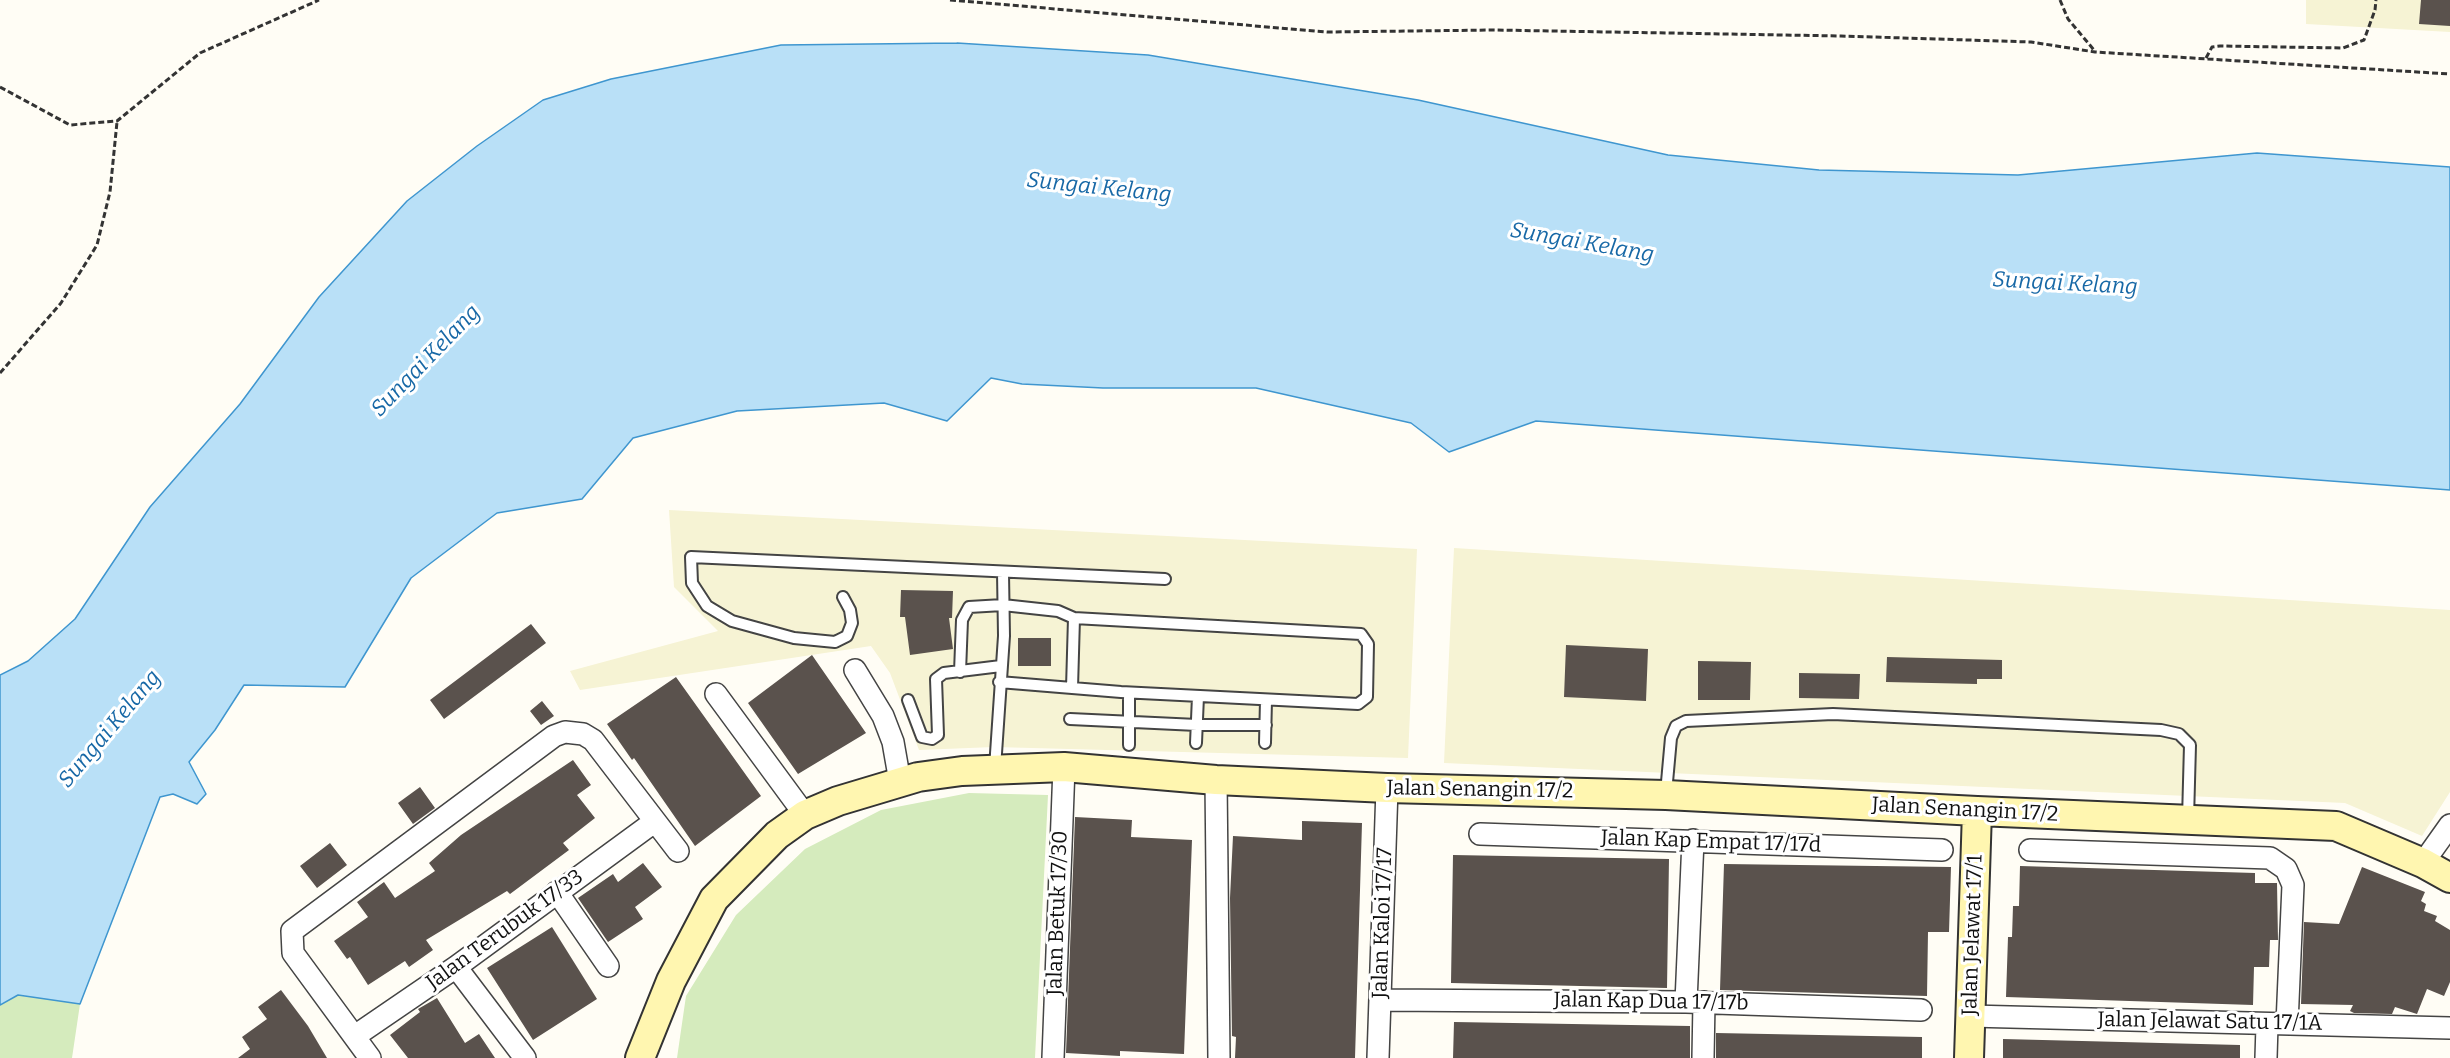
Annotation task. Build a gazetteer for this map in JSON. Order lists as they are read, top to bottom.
{
  "streets": {
    "street": [
      "Jalan Senangin 17/2",
      "Jalan Kap Empat 17/17d",
      "Jalan Betuk 17/30",
      "Jalan Kaloi 17/17",
      "Jalan Terubuk 17/33",
      "Jalan Jelawat 17/1",
      "Jalan Kap Dua 17/17b",
      "Jalan Jelawat Satu 17/1A"
    ]
  },
  "crossings": [
    ["Jalan Senangin 17/2", "Jalan Betuk 17/30"],
    ["Jalan Senangin 17/2", "Jalan Kaloi 17/17"],
    ["Jalan Senangin 17/2", "Jalan Jelawat 17/1"],
    ["Jalan Kaloi 17/17", "Jalan Kap Dua 17/17b"],
    ["Jalan Jelawat 17/1", "Jalan Jelawat Satu 17/1A"]
  ],
  "water": ["Sungai Kelang"]
}
